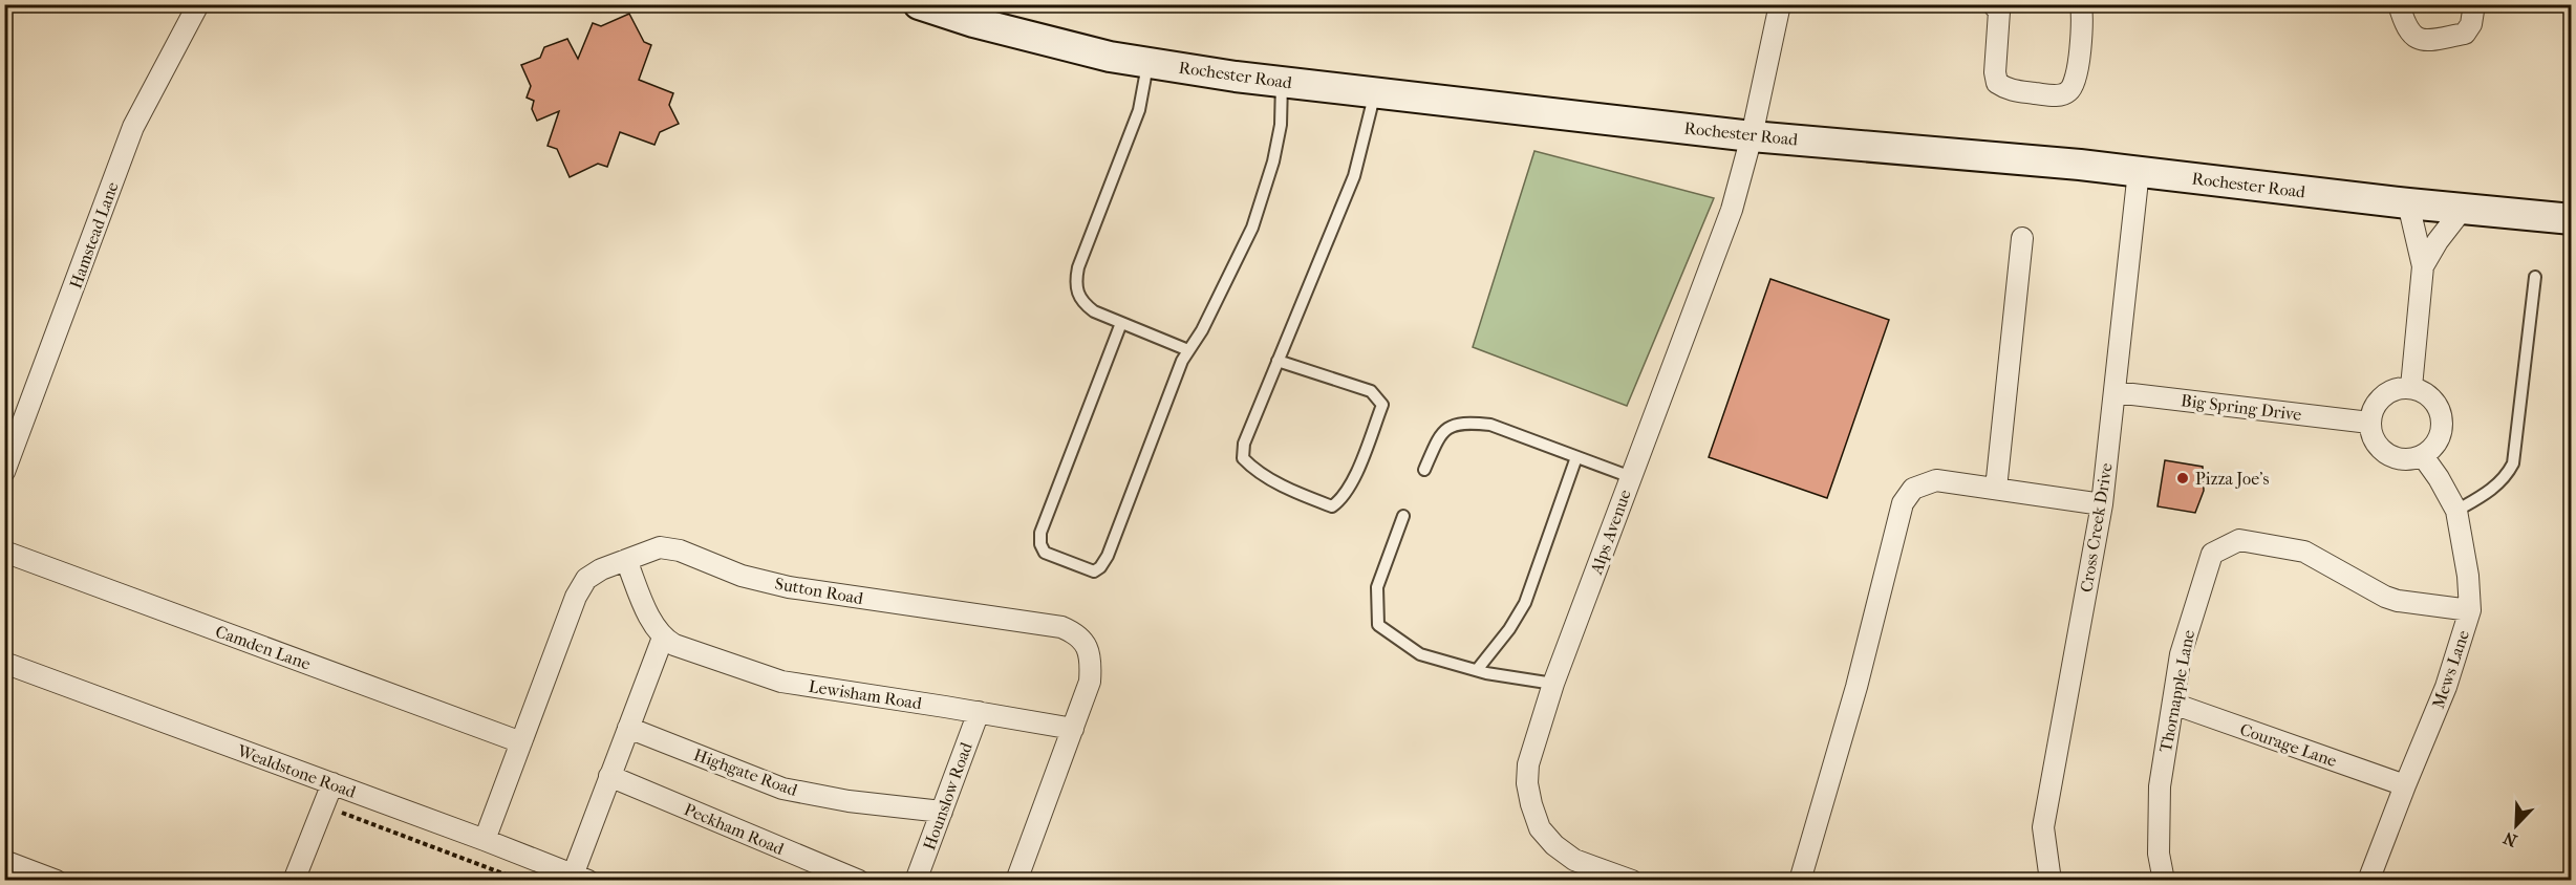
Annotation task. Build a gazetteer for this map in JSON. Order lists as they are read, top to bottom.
{
  "streets": {
    "street": [
      "Rochester Road",
      "Hamstead Lane",
      "Big Spring Drive",
      "Cross Creek Drive",
      "Alps Avenue",
      "Sutton Road",
      "Camden Lane",
      "Mews Lane",
      "Thornapple Lane",
      "Lewisham Road",
      "Courage Lane",
      "Wealdstone Road",
      "Highgate Road",
      "Hounslow Road",
      "Peckham Road"
    ]
  },
  "crossings": [
    ["Rochester Road", "Cross Creek Drive"],
    ["Rochester Road", "Alps Avenue"],
    ["Big Spring Drive", "Cross Creek Drive"],
    ["Big Spring Drive", "Mews Lane"],
    ["Sutton Road", "Camden Lane"],
    ["Sutton Road", "Lewisham Road"],
    ["Sutton Road", "Wealdstone Road"],
    ["Mews Lane", "Thornapple Lane"],
    ["Mews Lane", "Courage Lane"],
    ["Thornapple Lane", "Courage Lane"],
    ["Lewisham Road", "Hounslow Road"],
    ["Highgate Road", "Hounslow Road"]
  ],
  "places": ["Pizza Joe's"],
  "north": "bottom left"
}
